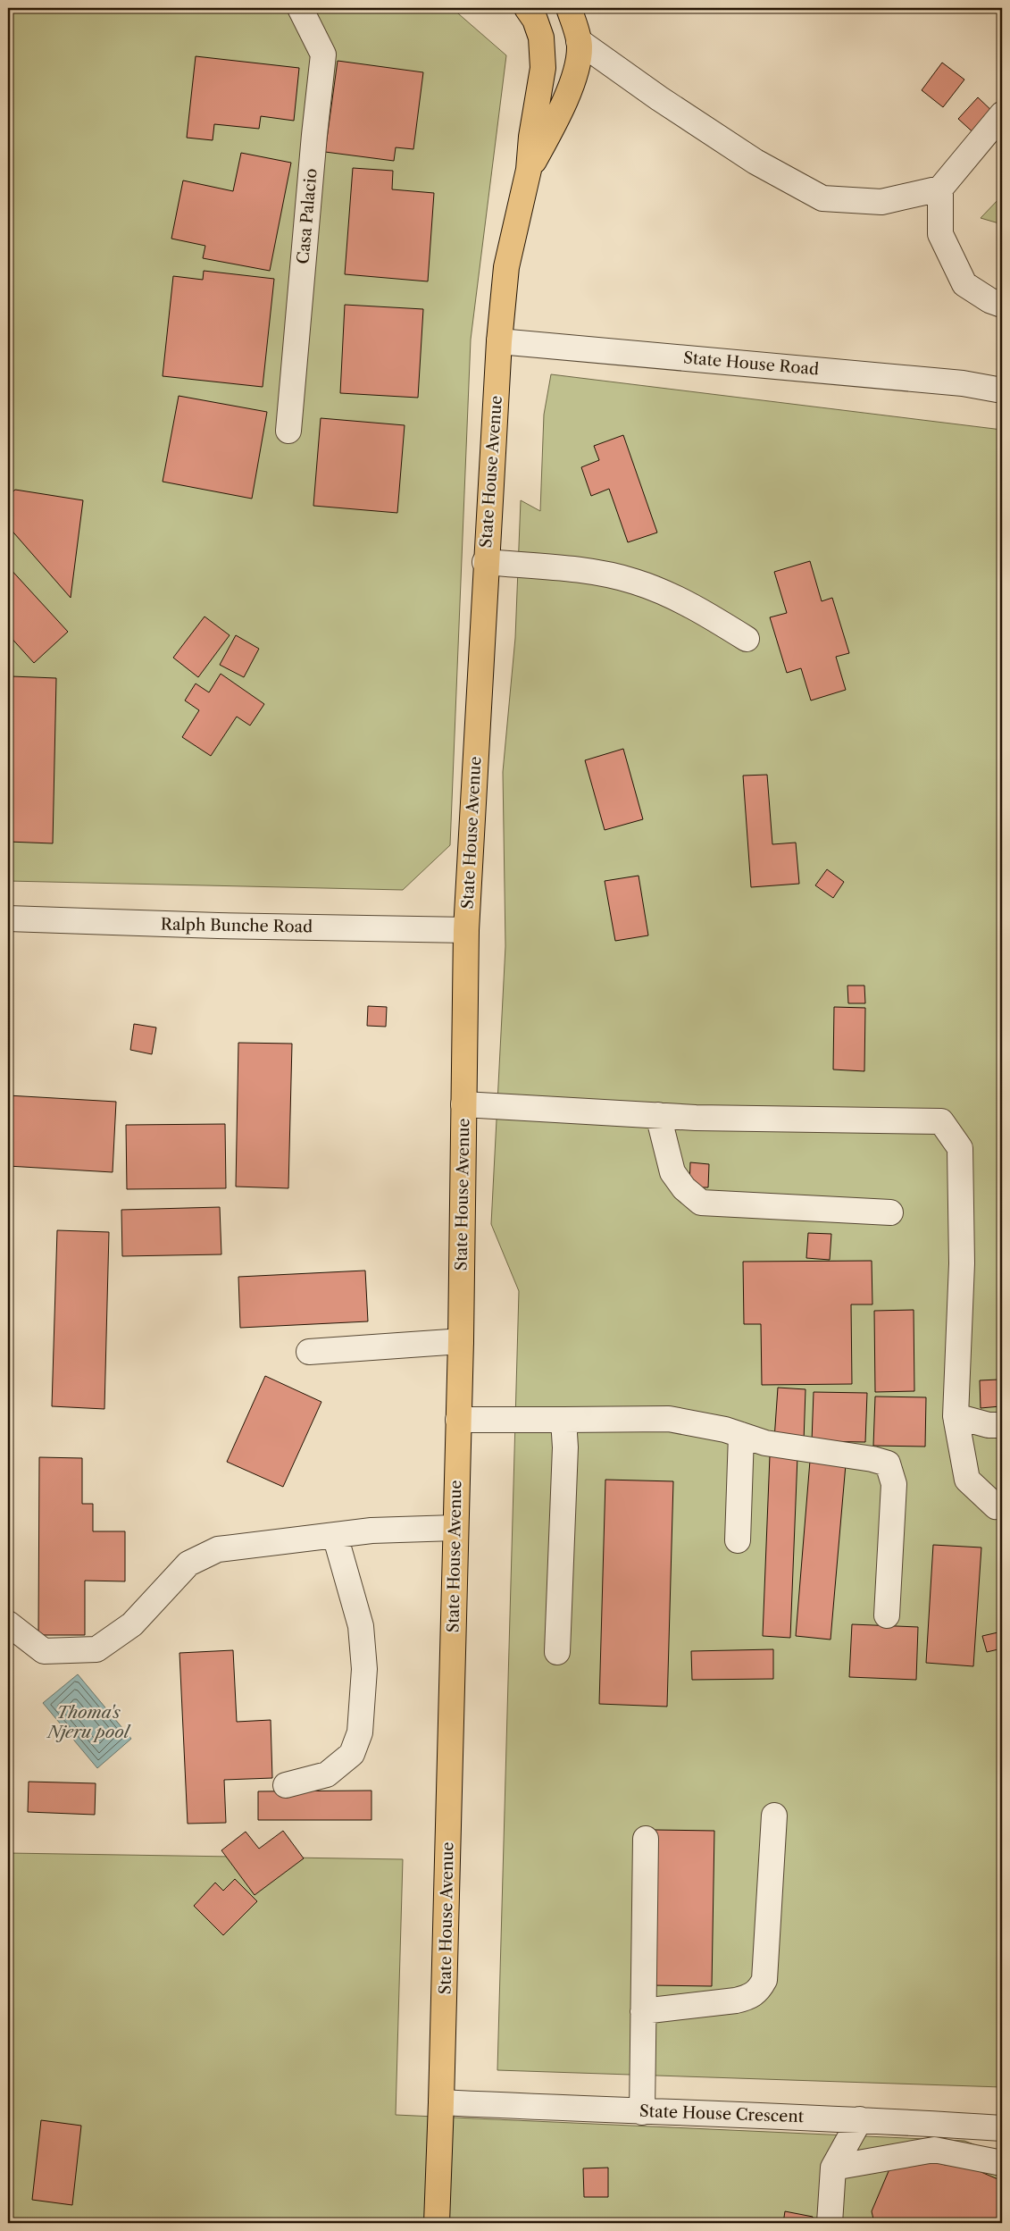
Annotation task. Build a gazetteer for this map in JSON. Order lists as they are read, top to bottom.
{
  "streets": {
    "main road": ["State House Avenue"],
    "street": [
      "Casa Palacio",
      "State House Road",
      "Ralph Bunche Road",
      "State House Crescent"
    ]
  },
  "crossings": [
    ["State House Road", "State House Avenue"],
    ["State House Avenue", "Ralph Bunche Road"],
    ["State House Avenue", "State House Crescent"]
  ],
  "water": ["Thoma's Njeru pool"]
}
